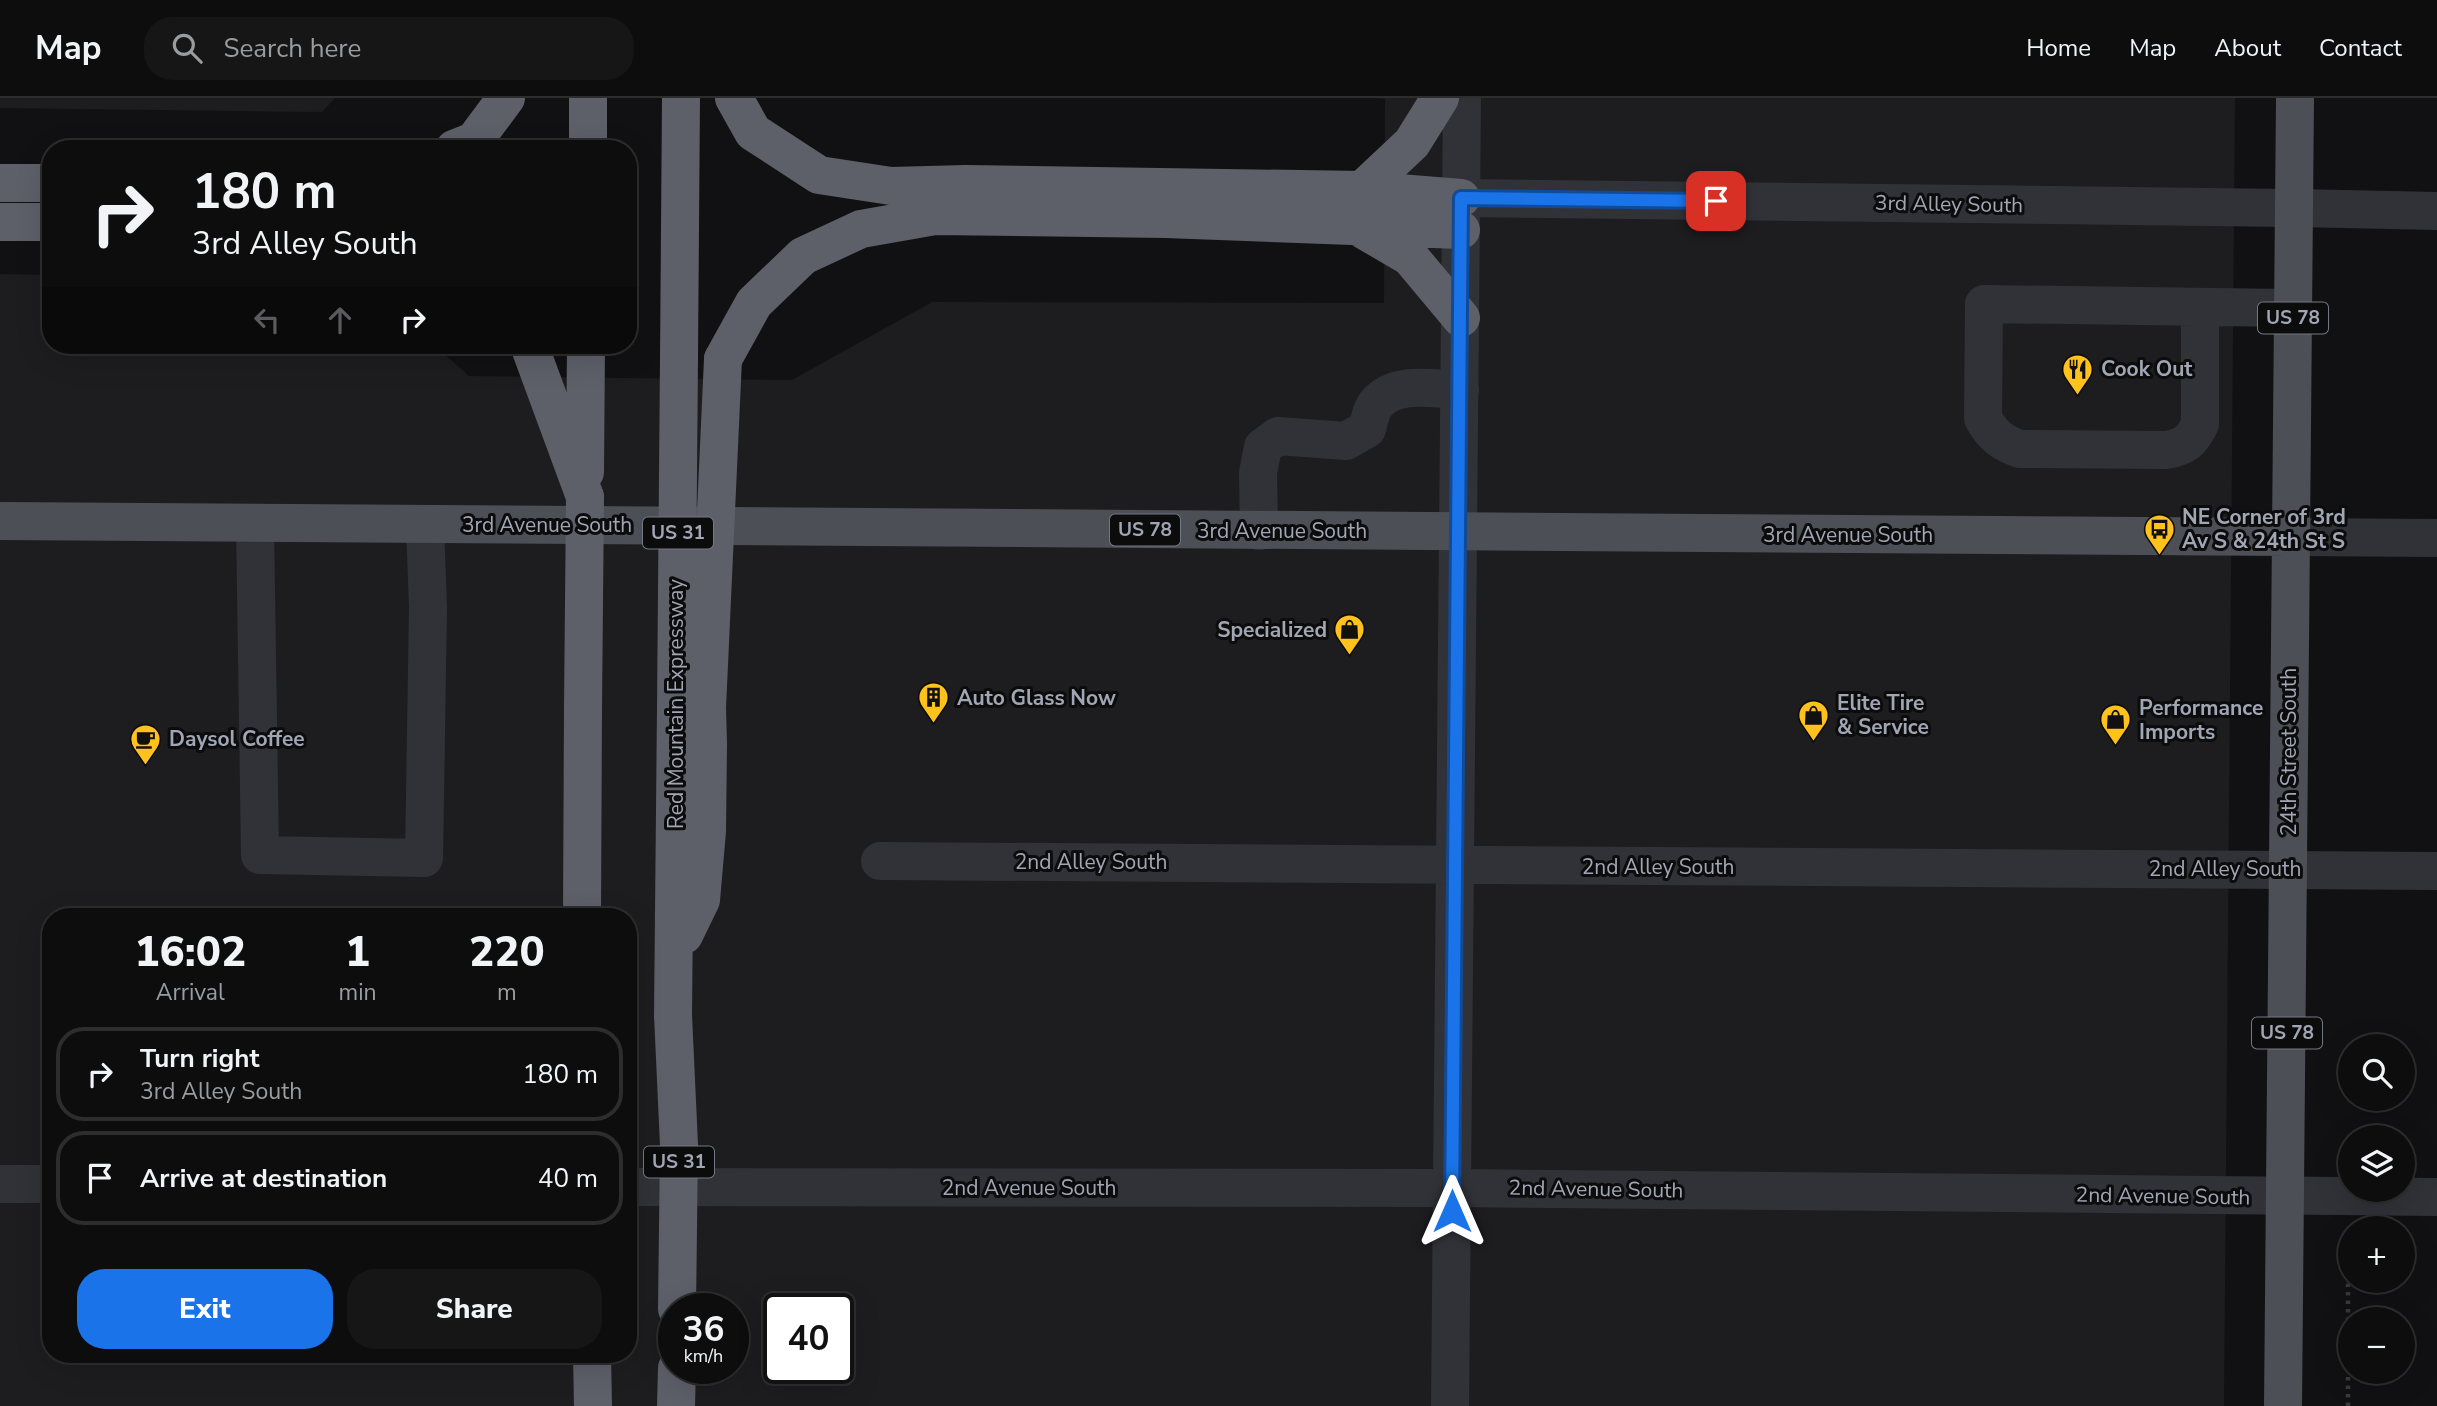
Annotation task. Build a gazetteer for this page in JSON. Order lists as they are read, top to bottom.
{
  "streets": {
    "highway": ["US 31", "Red Mountain Expressway"],
    "main road": ["US 78", "3rd Avenue South", "24th Street South"],
    "street": ["3rd Alley South", "2nd Alley South", "2nd Avenue South"]
  },
  "crossings": [
    ["3rd Alley South", "24th Street South"],
    ["3rd Avenue South", "24th Street South"],
    ["US 31", "Red Mountain Expressway"],
    ["24th Street South", "2nd Alley South"],
    ["24th Street South", "2nd Avenue South"]
  ],
  "places": {
    "restaurant": ["Cook Out"],
    "bus stop": ["NE Corner of 3rd Av S & 24th St S"],
    "shop": ["Specialized", "Elite Tire & Service", "Performance Imports"],
    "building": ["Auto Glass Now"],
    "cafe": ["Daysol Coffee"]
  },
  "page": {
    "header": "Map",
    "search": "Search here",
    "nav": [
      "Home",
      "Map",
      "About",
      "Contact"
    ],
    "turn": ["180 m", "3rd Alley South"],
    "eta": [
      "16:02",
      "Arrival",
      "1",
      "min",
      "220",
      "m"
    ],
    "list": [
      {
        "name": "Turn right",
        "note": "3rd Alley South",
        "value": "180 m"
      },
      {
        "name": "Arrive at destination",
        "value": "40 m"
      }
    ],
    "map_buttons": ["+", "−"],
    "buttons": ["Exit", "Share"],
    "speed": "36 km/h",
    "limit": "40"
  }
}
